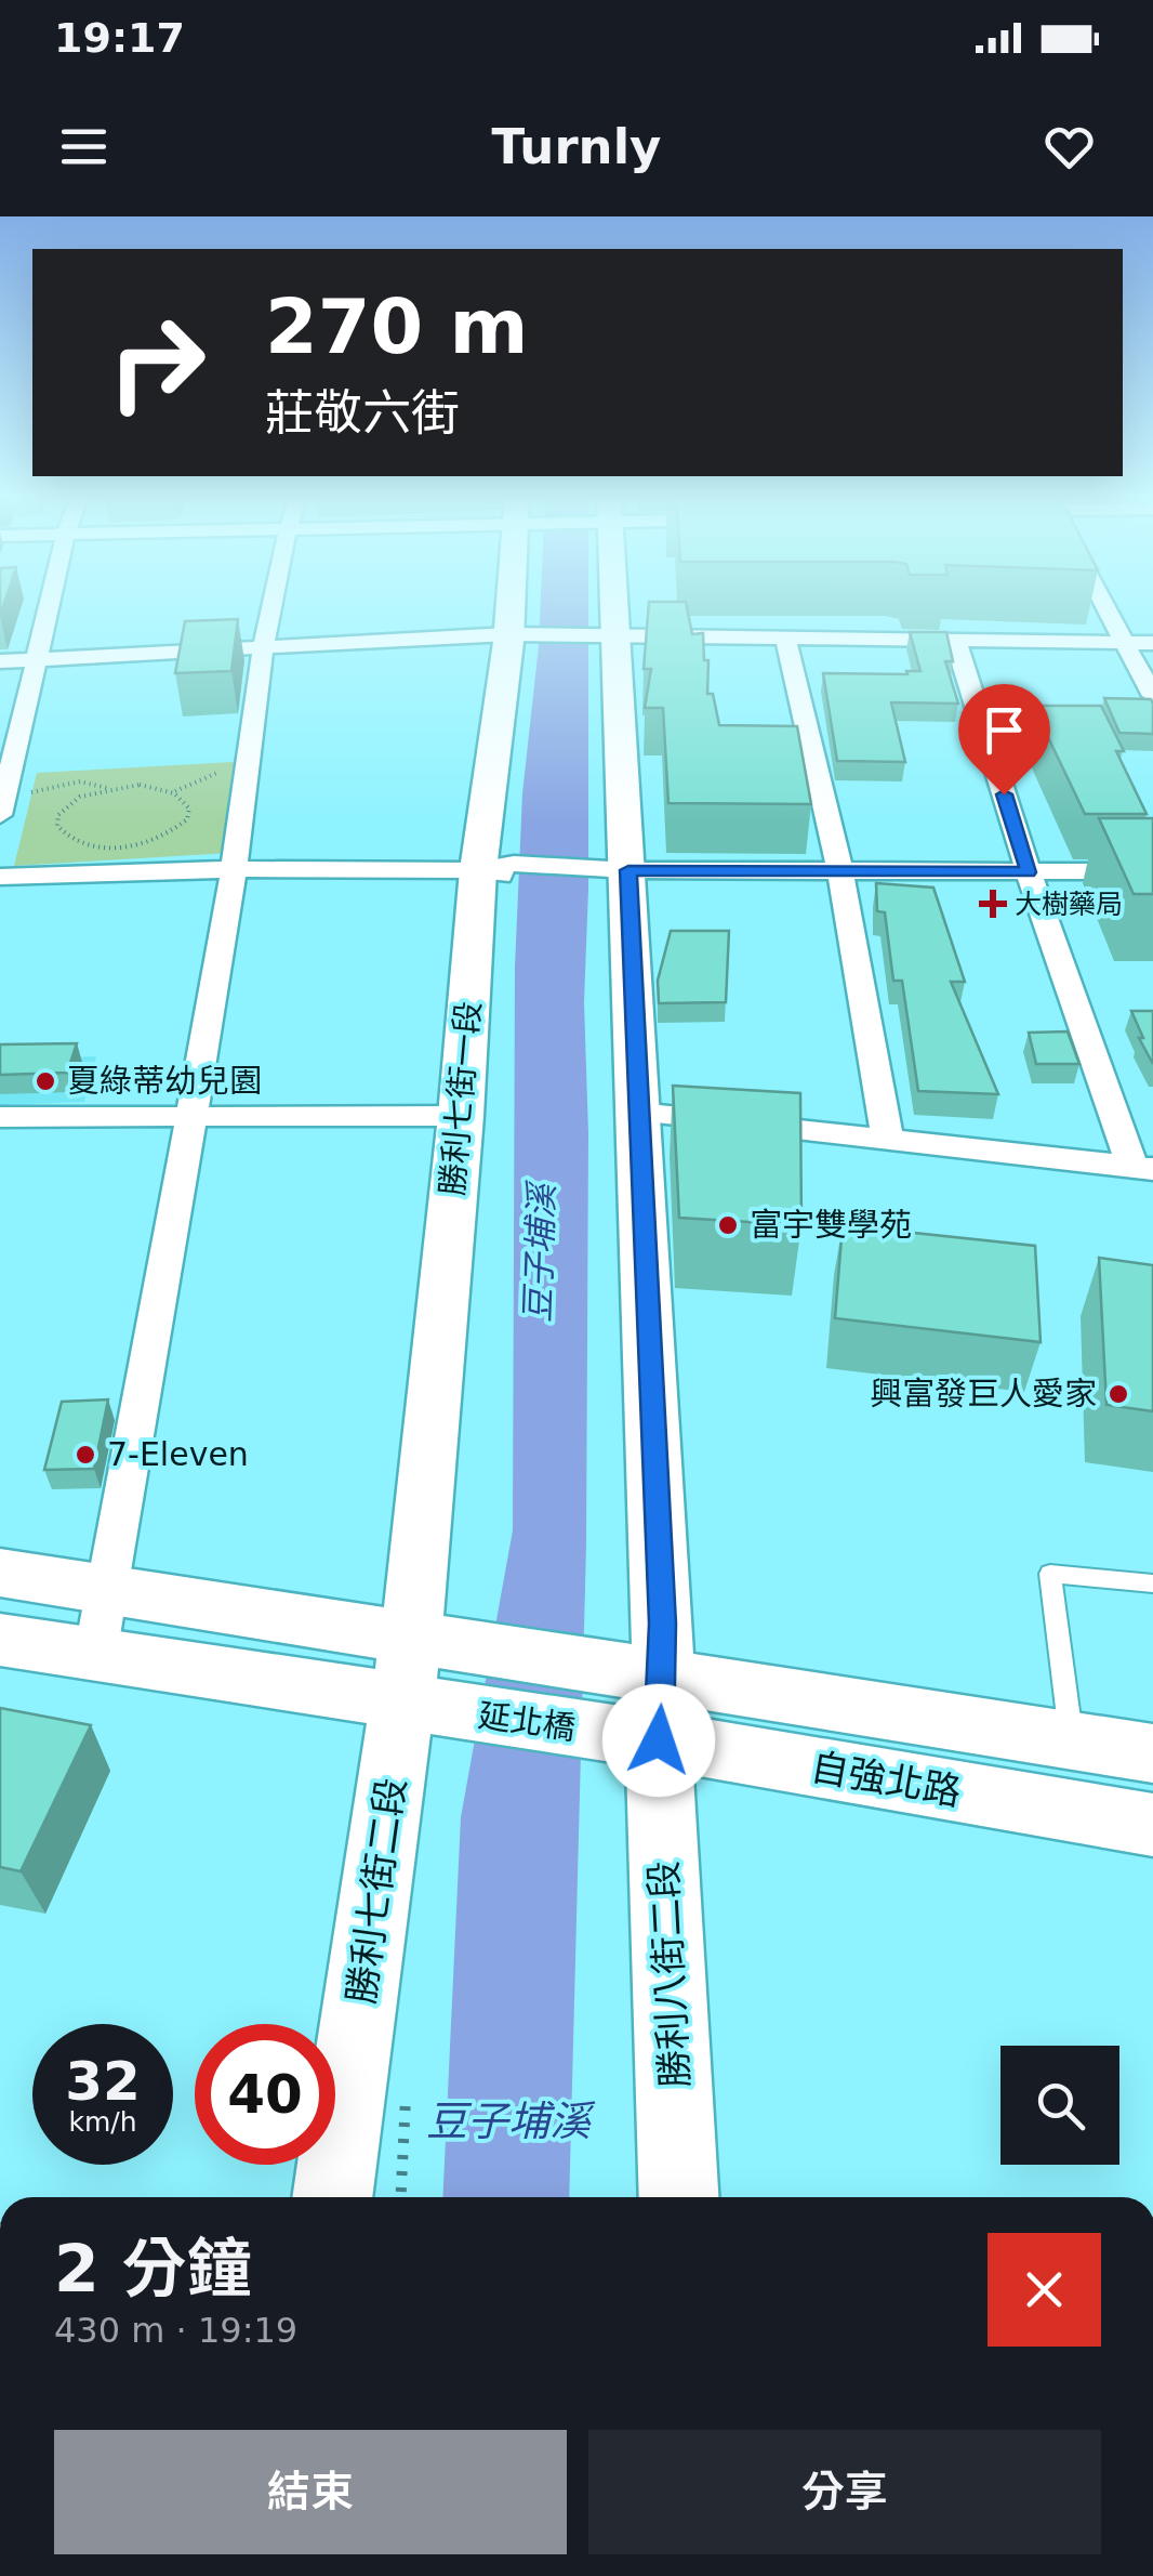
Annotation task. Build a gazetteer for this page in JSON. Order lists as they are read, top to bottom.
{
  "streets": {
    "street": [
      "勝利七街一段",
      "延北橋",
      "自強北路",
      "勝利七街二段",
      "勝利八街二段"
    ]
  },
  "crossings": [
    ["勝利七街一段", "延北橋"],
    ["勝利七街一段", "勝利七街二段"],
    ["延北橋", "自強北路"],
    ["延北橋", "勝利七街二段"],
    ["延北橋", "勝利八街二段"],
    ["自強北路", "勝利八街二段"]
  ],
  "water": ["豆子埔溪"],
  "places": {
    "health": ["大樹藥局"],
    "other": [
      "夏綠蒂幼兒園",
      "富宇雙學苑",
      "興富發巨人愛家",
      "7-Eleven"
    ]
  },
  "page": {
    "status": "19:17",
    "header": "Turnly",
    "turn": ["270 m", "莊敬六街"],
    "speed": "32 km/h",
    "limit": "40",
    "heading": ["2 分鐘", "430 m · 19:19"],
    "buttons": ["結束", "分享"]
  }
}
